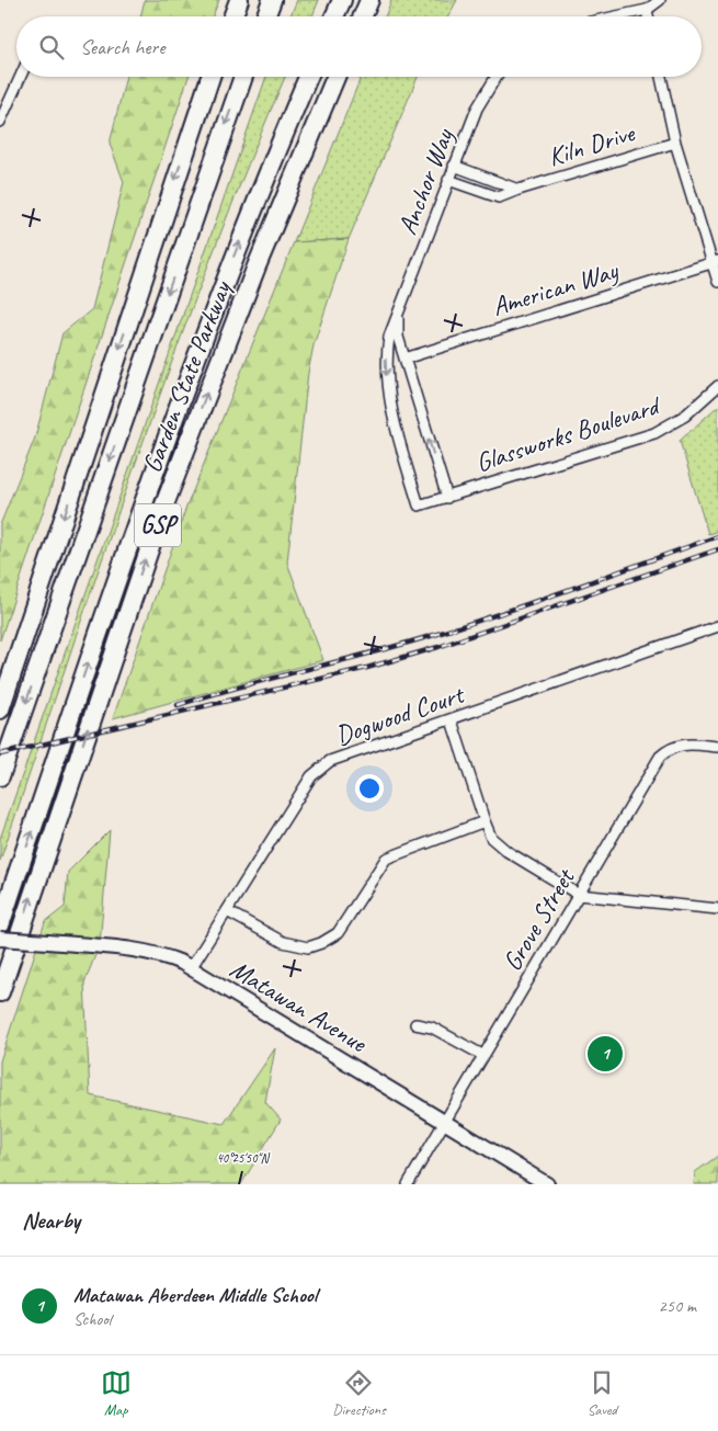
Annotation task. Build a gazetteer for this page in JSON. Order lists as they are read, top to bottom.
{
  "streets": {
    "highway": ["Garden State Parkway", "GSP"],
    "street": [
      "Kiln Drive",
      "Anchor Way",
      "American Way",
      "Glassworks Boulevard",
      "Dogwood Court",
      "Grove Street",
      "Matawan Avenue"
    ]
  },
  "crossings": [
    ["Kiln Drive", "Anchor Way"],
    ["Anchor Way", "American Way"],
    ["Anchor Way", "Glassworks Boulevard"],
    ["Dogwood Court", "Matawan Avenue"],
    ["Grove Street", "Matawan Avenue"]
  ],
  "page": {
    "search": "Search here",
    "pins": "1",
    "heading": "Nearby",
    "list": [
      {
        "mark": "1",
        "name": "Matawan Aberdeen Middle School",
        "note": "School",
        "value": "250 m"
      }
    ],
    "nav": ["Map", "Directions", "Saved"]
  },
  "coordinates": ["40°25'50\"N"]
}
